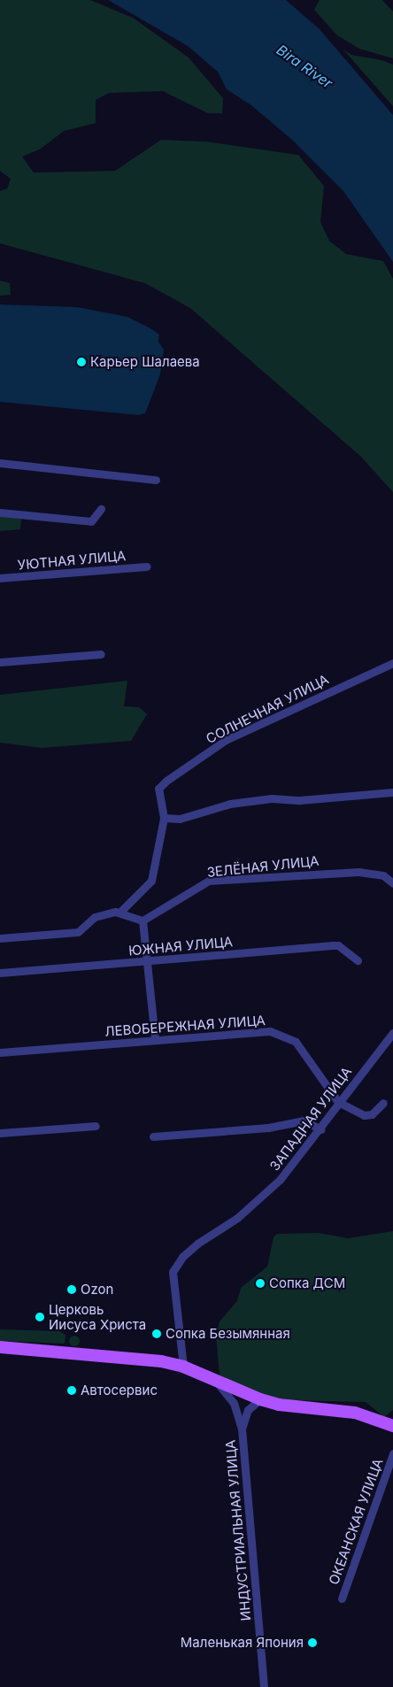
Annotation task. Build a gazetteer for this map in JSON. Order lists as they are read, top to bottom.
{
  "streets": {
    "street": [
      "УЮТНАЯ УЛИЦА",
      "СОЛНЕЧНАЯ УЛИЦА",
      "ЗЕЛЁНАЯ УЛИЦА",
      "ЮЖНАЯ УЛИЦА",
      "ЛЕВОБЕРЕЖНАЯ УЛИЦА",
      "ЗАПАДНАЯ УЛИЦА",
      "ОКЕАНСКАЯ УЛИЦА",
      "ИНДУСТРИАЛЬНАЯ УЛИЦА"
    ]
  },
  "crossings": [
    ["ЛЕВОБЕРЕЖНАЯ УЛИЦА", "ЗАПАДНАЯ УЛИЦА"]
  ],
  "water": ["Bira River"],
  "places": [
    "Карьер Шалаева",
    "Сопка ДСМ",
    "Ozon",
    "Церковь Иисуса Христа",
    "Сопка Безымянная",
    "Автосервис",
    "Маленькая Япония"
  ]
}
